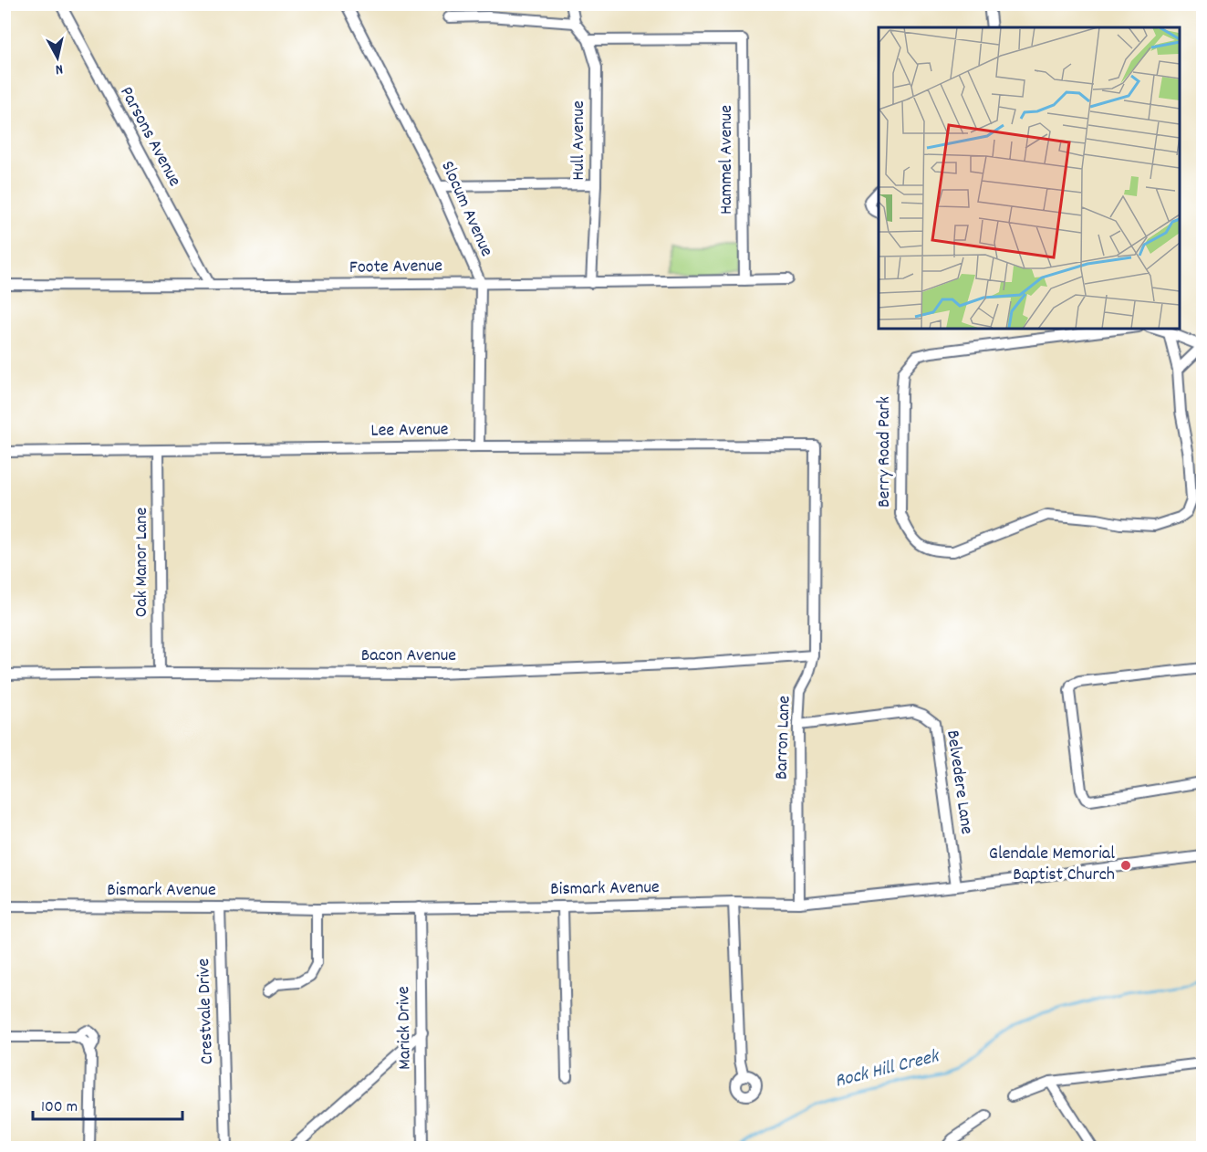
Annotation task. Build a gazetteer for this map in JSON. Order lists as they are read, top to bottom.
{
  "streets": {
    "street": [
      "Parsons Avenue",
      "Hull Avenue",
      "Hammel Avenue",
      "Slocum Avenue",
      "Foote Avenue",
      "Lee Avenue",
      "Berry Road Park",
      "Oak Manor Lane",
      "Bacon Avenue",
      "Barron Lane",
      "Belvedere Lane",
      "Bismark Avenue",
      "Crestvale Drive",
      "Marick Drive"
    ]
  },
  "crossings": [
    ["Parsons Avenue", "Foote Avenue"],
    ["Hull Avenue", "Hammel Avenue"],
    ["Hull Avenue", "Foote Avenue"],
    ["Hammel Avenue", "Foote Avenue"],
    ["Slocum Avenue", "Foote Avenue"],
    ["Slocum Avenue", "Lee Avenue"],
    ["Lee Avenue", "Oak Manor Lane"],
    ["Lee Avenue", "Barron Lane"],
    ["Oak Manor Lane", "Bacon Avenue"],
    ["Bacon Avenue", "Barron Lane"],
    ["Barron Lane", "Belvedere Lane"],
    ["Barron Lane", "Bismark Avenue"],
    ["Belvedere Lane", "Bismark Avenue"],
    ["Bismark Avenue", "Crestvale Drive"],
    ["Bismark Avenue", "Marick Drive"]
  ],
  "water": ["Rock Hill Creek"],
  "places": ["Glendale Memorial Baptist Church"],
  "scale_bar": "100 m",
  "north": "bottom"
}
